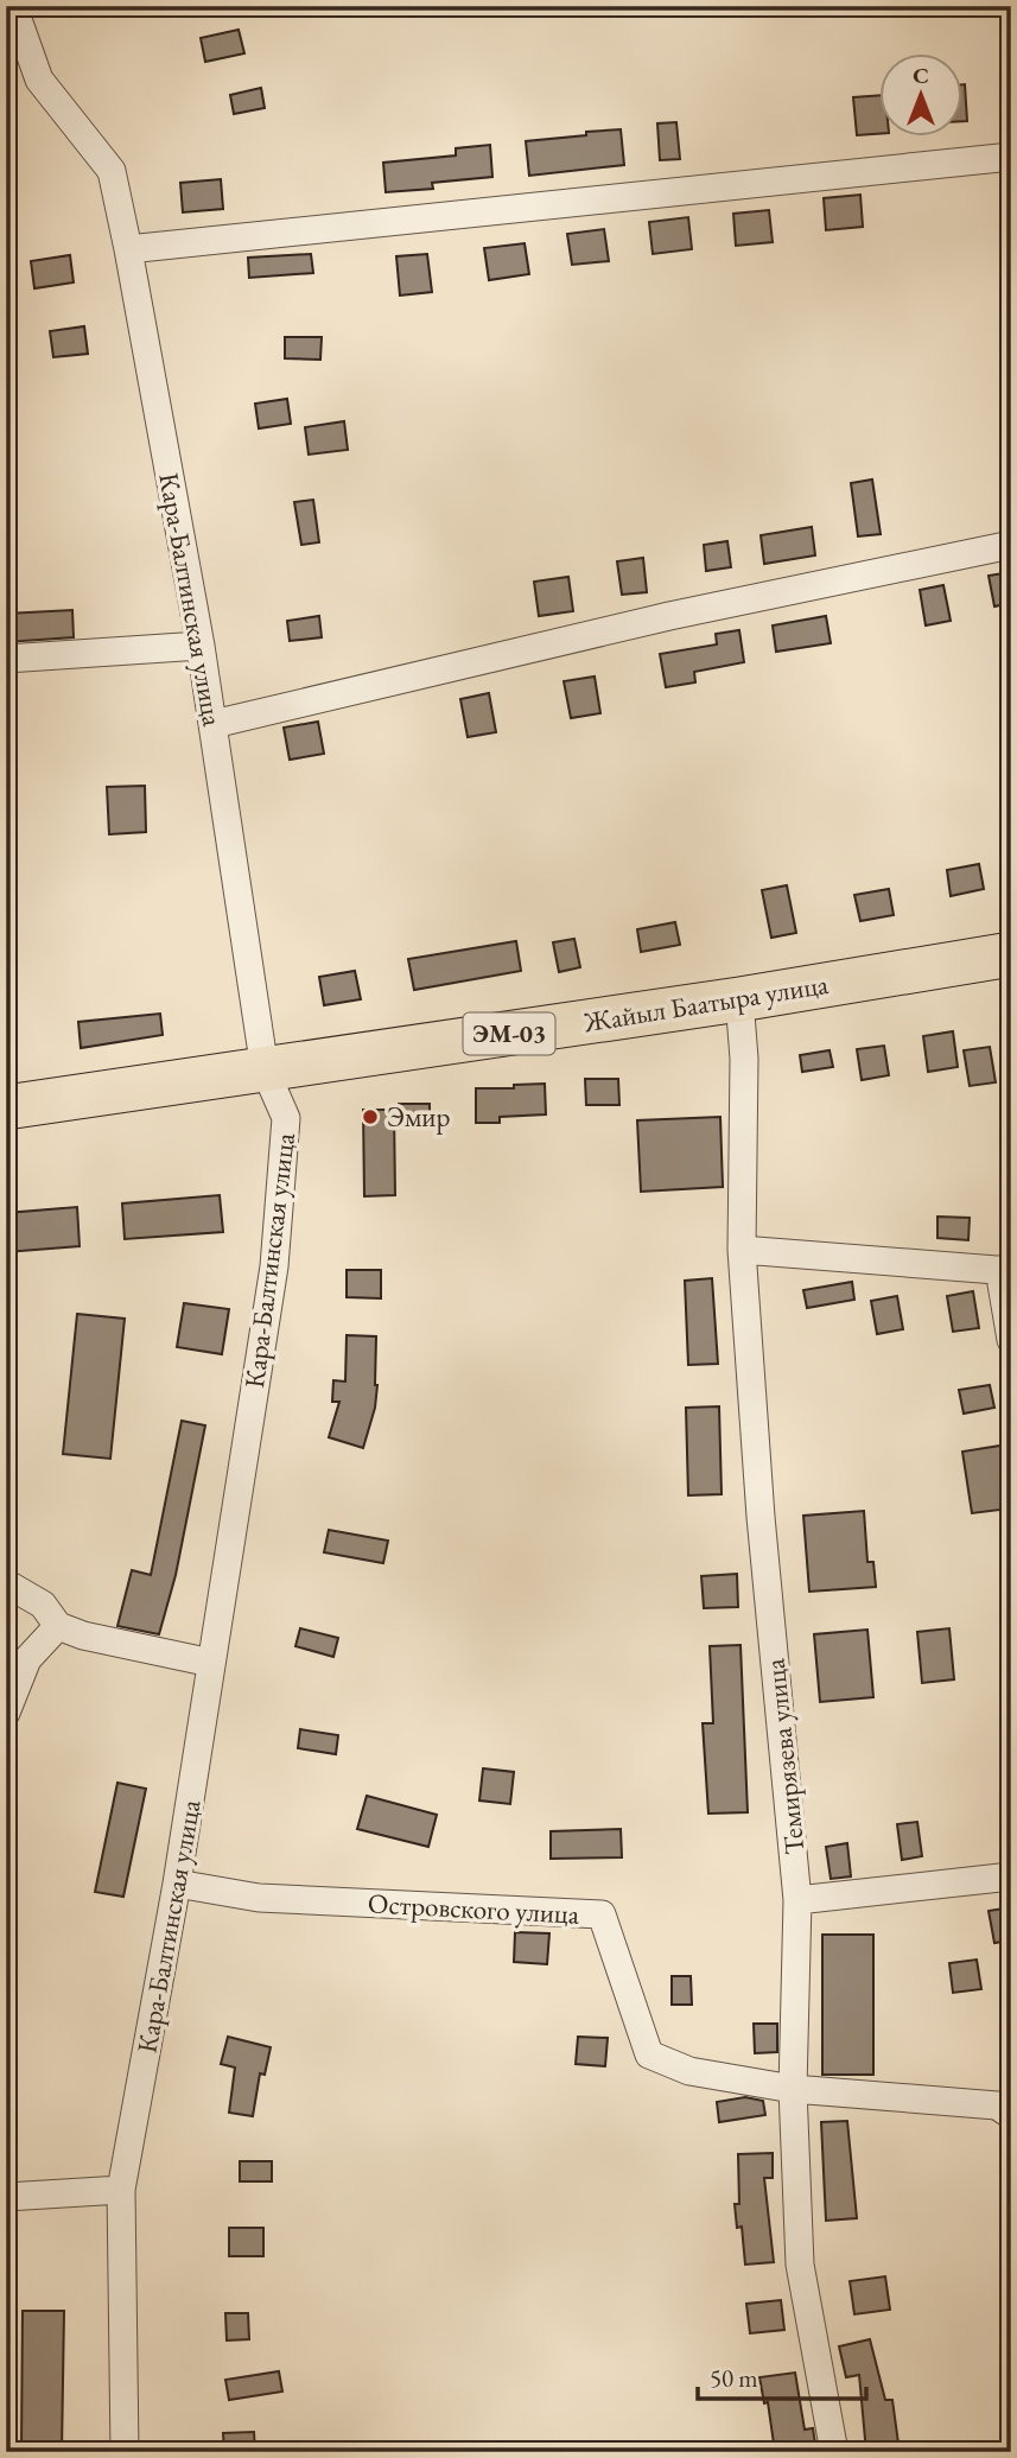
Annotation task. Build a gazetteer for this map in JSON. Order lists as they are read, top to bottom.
{
  "streets": {
    "highway": ["Жайыл Баатыра улица", "ЭМ-03"],
    "street": ["Кара-Балтинская улица", "Темирязева улица", "Островского улица"]
  },
  "crossings": [
    ["Кара-Балтинская улица", "Жайыл Баатыра улица"],
    ["Кара-Балтинская улица", "Островского улица"],
    ["Жайыл Баатыра улица", "Темирязева улица"],
    ["Темирязева улица", "Островского улица"]
  ],
  "places": ["Эмир"],
  "scale_bar": "50 m",
  "north": "top"
}
